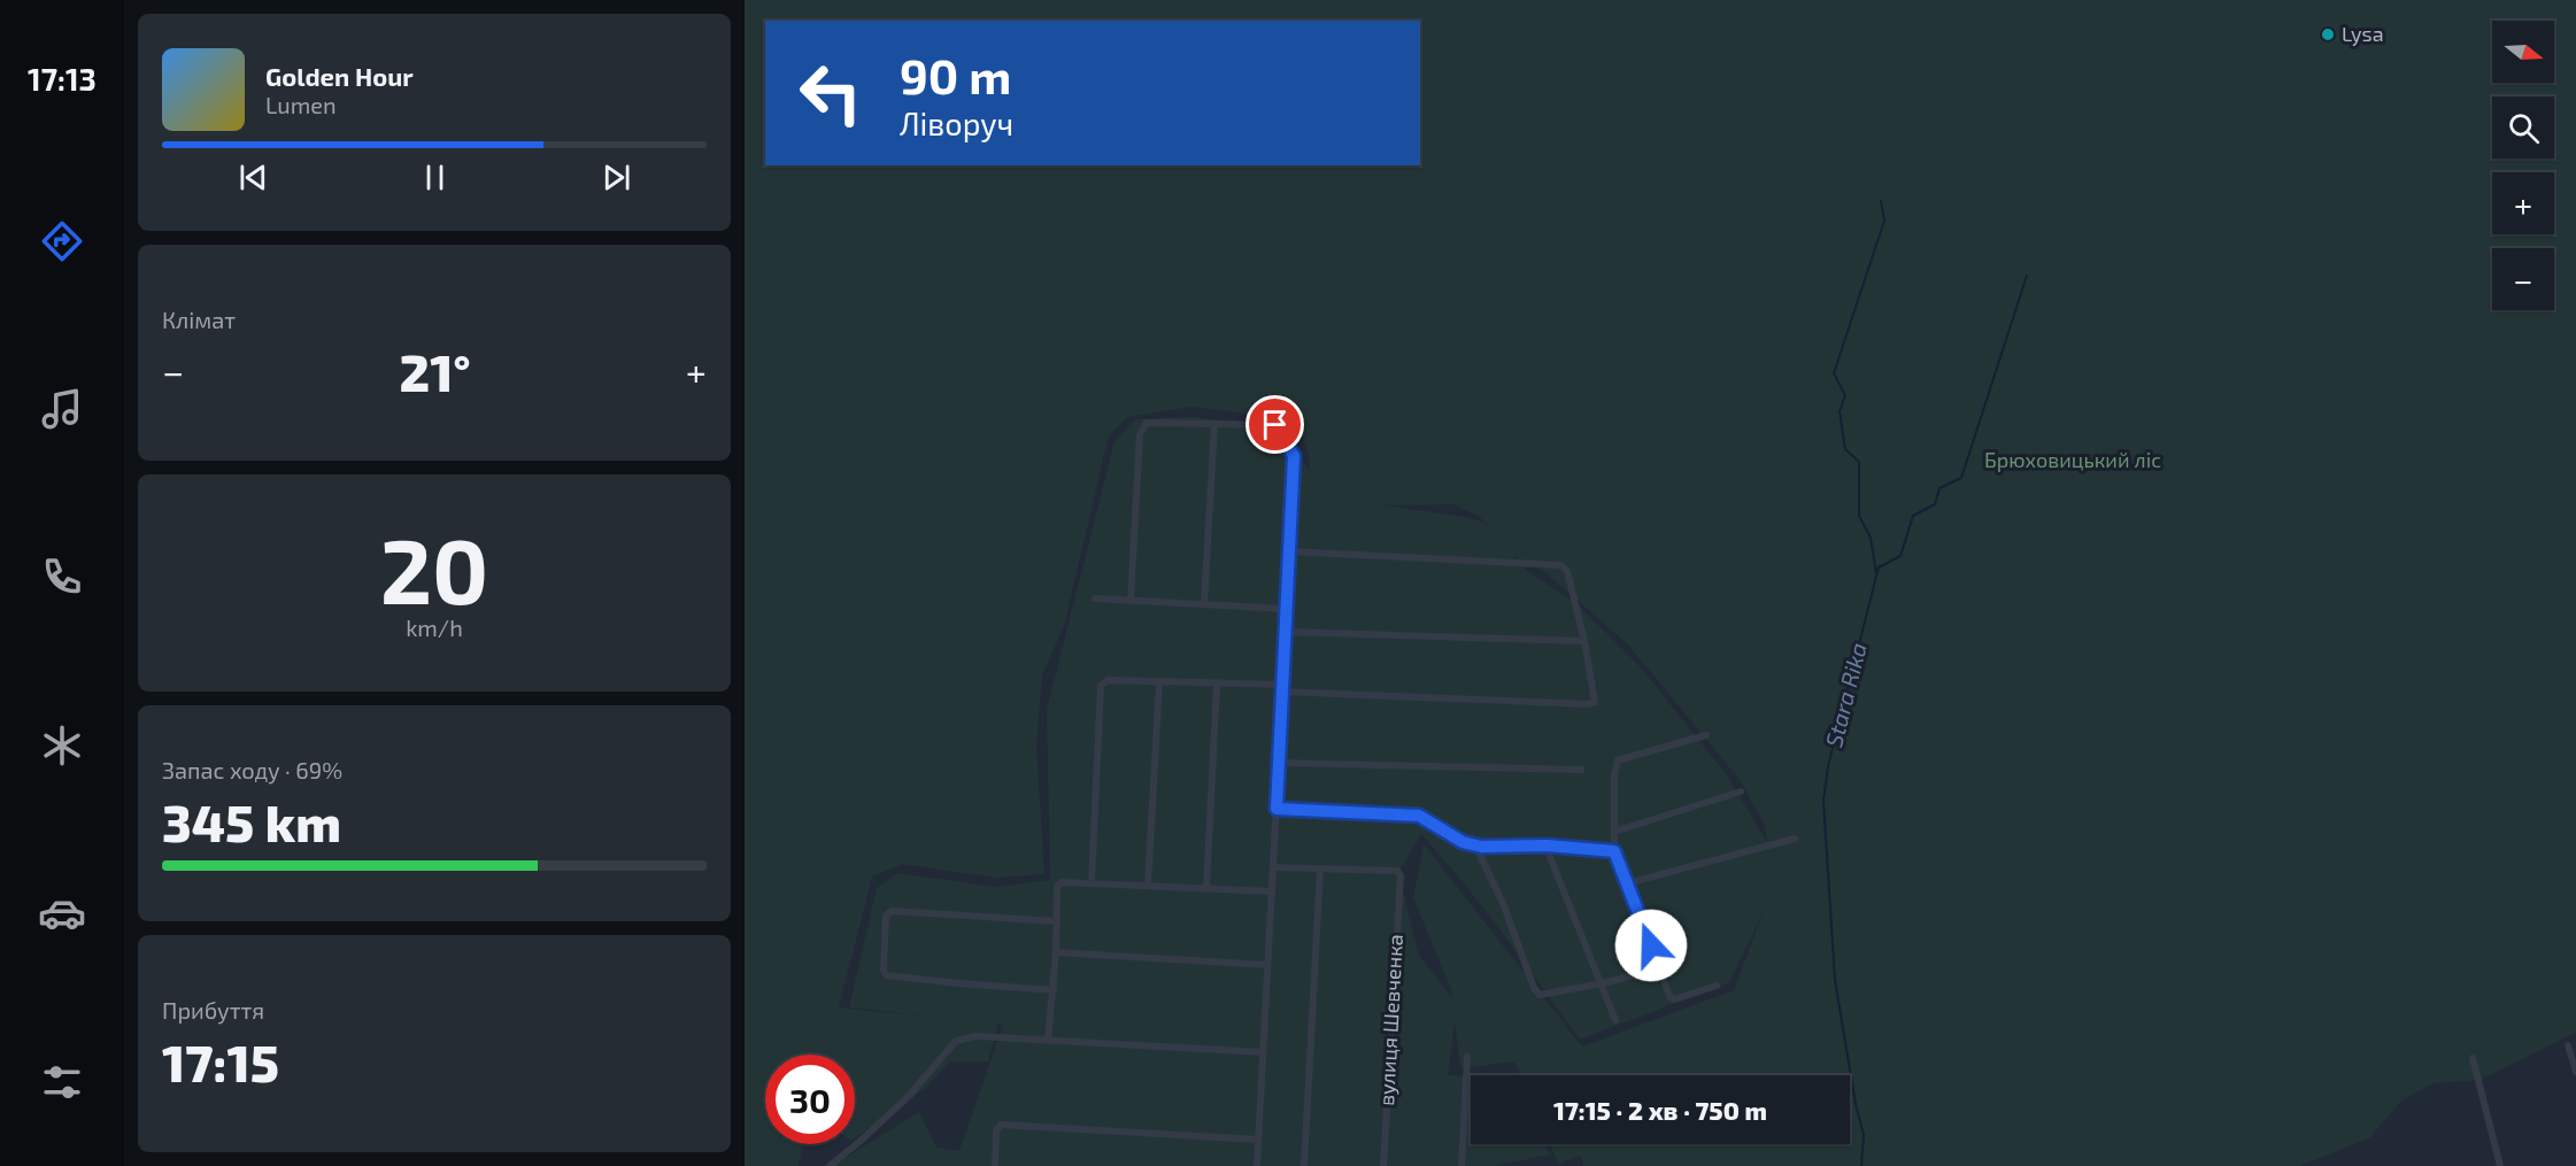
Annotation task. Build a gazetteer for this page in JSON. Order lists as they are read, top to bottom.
{
  "streets": {
    "street": ["вулиця Шевченка"]
  },
  "water": ["Stara Rika"],
  "parks": ["Брюховицький ліс"],
  "places": ["Lysa"],
  "north": "right",
  "page": {
    "tabs": "17:13",
    "map_buttons": ["+", "−"],
    "turn": ["90 m", "Ліворуч"],
    "song": ["Golden Hour", "Lumen"],
    "tile": [
      "Клімат",
      ["20", "km/h"],
      ["Запас ходу · 69%", "345 km"],
      ["Прибуття", "17:15"]
    ],
    "heat": ["−", "21°", "+"],
    "limit": "30",
    "trip": "17:15 · 2 хв · 750 m"
  }
}
